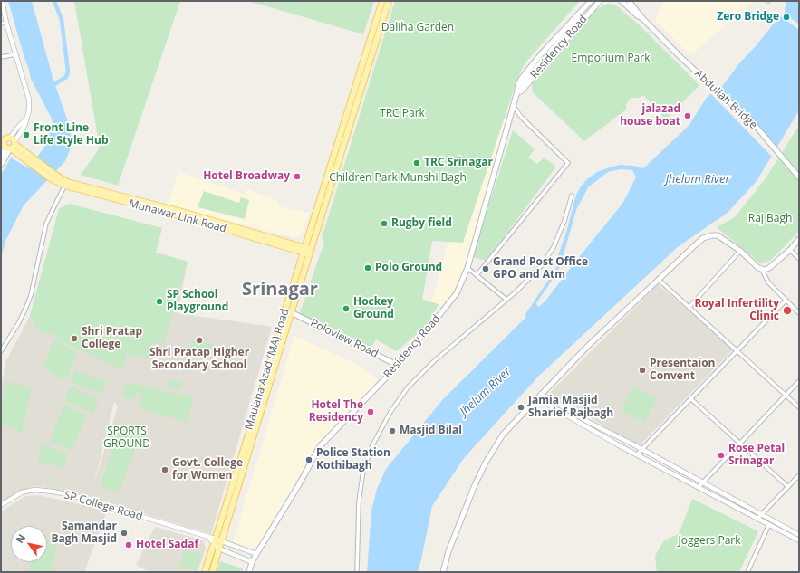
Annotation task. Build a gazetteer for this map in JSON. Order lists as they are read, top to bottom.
{
  "streets": {
    "main road": [
      "Residency Road",
      "Abdullah Bridge",
      "Munawar Link Road",
      "Poloview Road",
      "Maulana Azad (MA) Road"
    ],
    "street": ["SP College Road"]
  },
  "crossings": [
    ["Residency Road", "Poloview Road"],
    ["Residency Road", "SP College Road"],
    ["Munawar Link Road", "Maulana Azad (MA) Road"],
    ["Poloview Road", "Maulana Azad (MA) Road"],
    ["Maulana Azad (MA) Road", "SP College Road"]
  ],
  "districts": ["Srinagar"],
  "water": ["Jhelum River"],
  "parks": [
    "Daliha Garden",
    "Emporium Park",
    "TRC Park",
    "Children Park Munshi Bagh",
    "Raj Bagh",
    "SPORTS GROUND",
    "Joggers Park"
  ],
  "places": [
    "Zero Bridge",
    "jalazad house boat",
    "Front Line Life Style Hub",
    "TRC Srinagar",
    "Hotel Broadway",
    "Rugby field",
    "Polo Ground",
    "Grand Post Office GPO and Atm",
    "SP School Playground",
    "Hockey Ground",
    "Royal Infertility Clinic",
    "Shri Pratap College",
    "Shri Pratap Higher Secondary School",
    "Presentaion Convent",
    "Jamia Masjid Sharief Rajbagh",
    "Hotel The Residency",
    "Masjid Bilal",
    "Rose Petal Srinagar",
    "Police Station Kothibagh",
    "Govt. College for Women",
    "Samandar Bagh Masjid",
    "Hotel Sadaf"
  ],
  "north": "top left"
}
